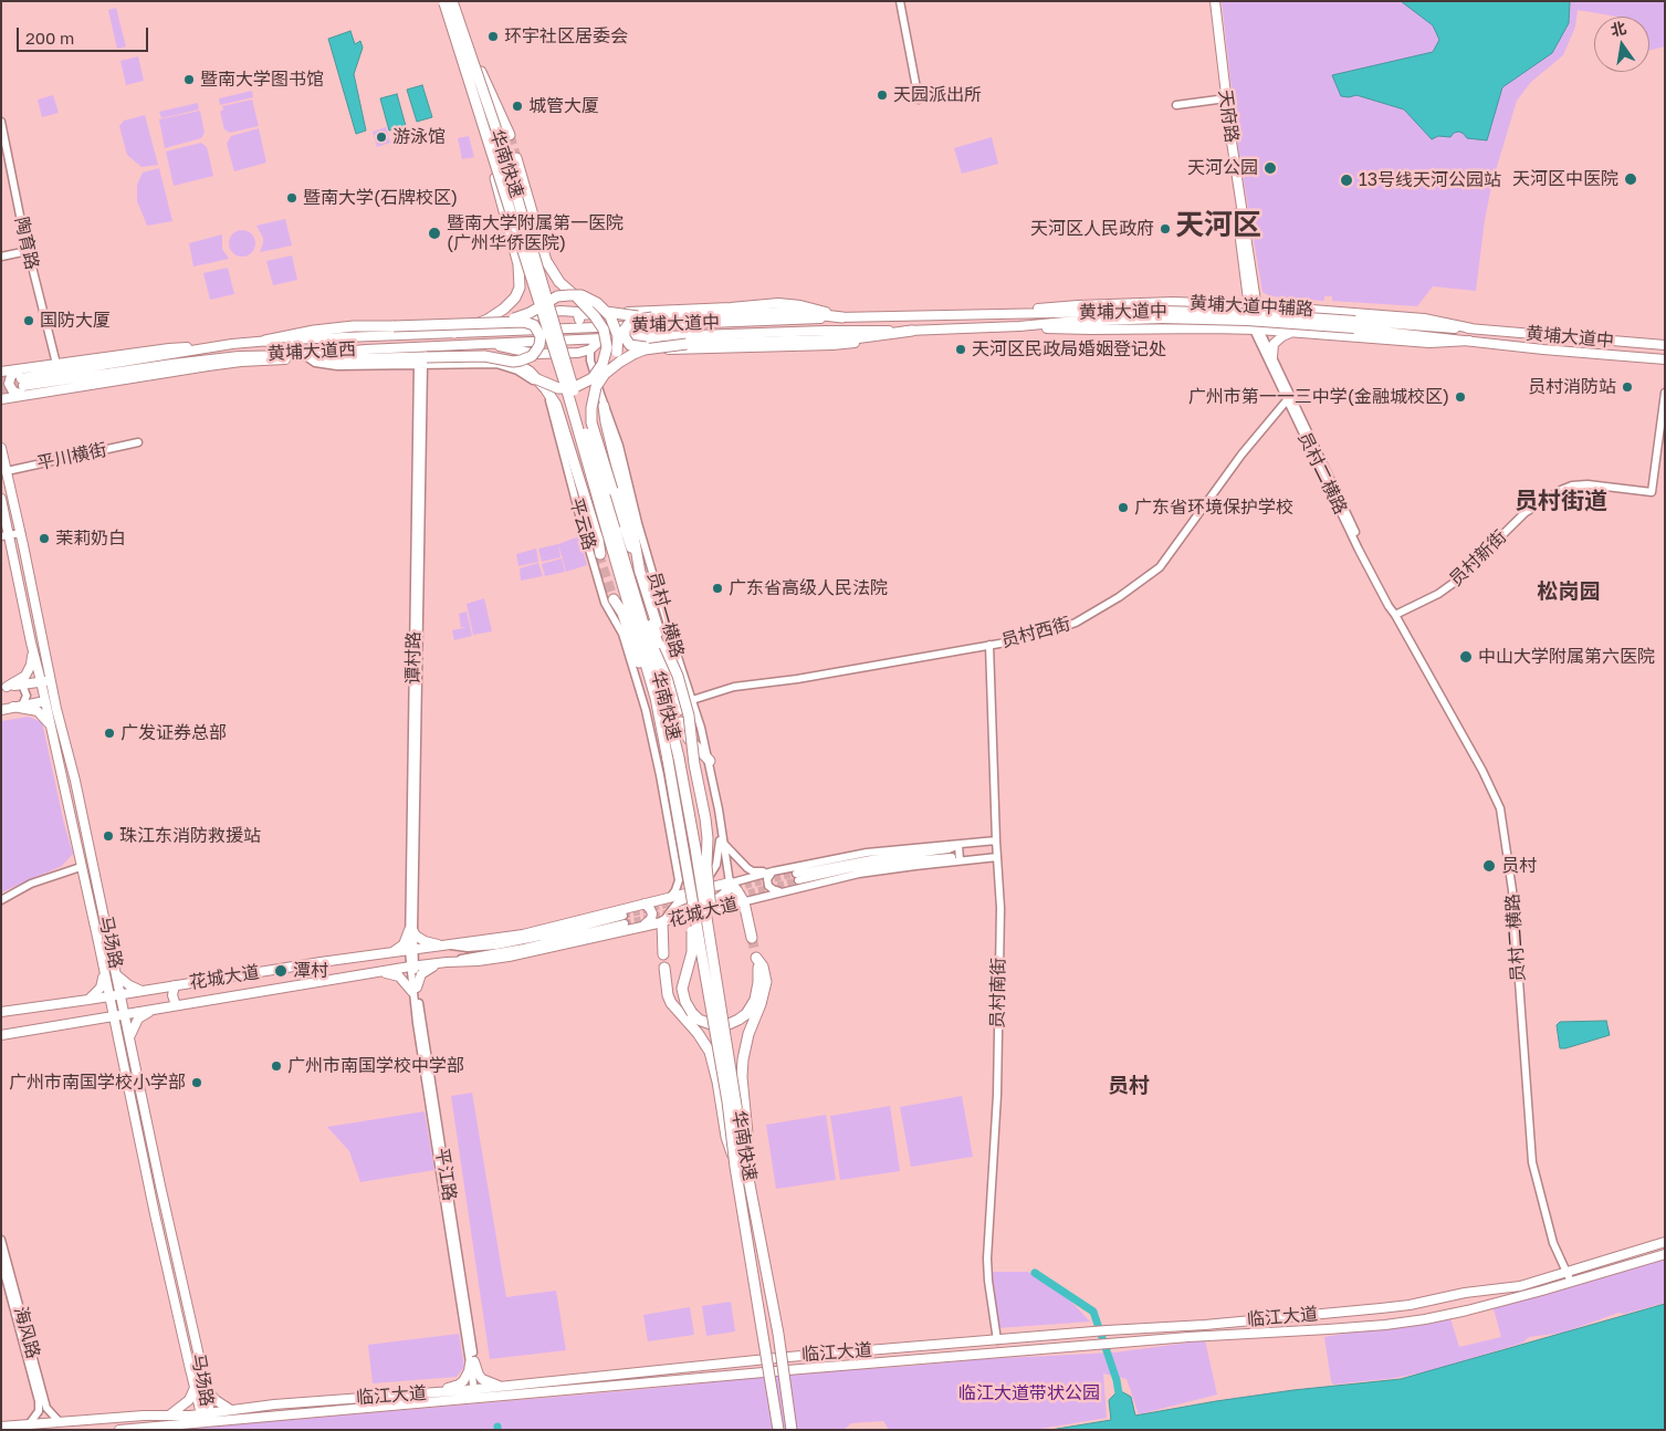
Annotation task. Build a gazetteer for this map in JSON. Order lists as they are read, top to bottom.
{
  "streets": {
    "highway": ["华南快速"],
    "main road": [
      "天府路",
      "黄埔大道中辅路",
      "黄埔大道中",
      "黄埔大道西",
      "花城大道",
      "马场路",
      "临江大道"
    ],
    "street": [
      "陶育路",
      "平川横街",
      "员村二横路",
      "平云路",
      "员村新街",
      "员村一横路",
      "员村西街",
      "谭村路",
      "员村南街",
      "平江路",
      "海风路"
    ]
  },
  "crossings": [
    ["天府路", "黄埔大道中辅路"],
    ["天府路", "员村二横路"],
    ["黄埔大道中辅路", "黄埔大道中"],
    ["黄埔大道中辅路", "员村二横路"],
    ["黄埔大道中", "黄埔大道西"],
    ["平川横街", "马场路"],
    ["员村二横路", "员村新街"],
    ["员村二横路", "员村西街"],
    ["员村二横路", "临江大道"],
    ["平云路", "谭村路"],
    ["平云路", "花城大道"],
    ["员村一横路", "员村西街"],
    ["员村一横路", "花城大道"],
    ["员村西街", "员村南街"],
    ["谭村路", "花城大道"],
    ["谭村路", "平江路"],
    ["花城大道", "马场路"],
    ["花城大道", "员村南街"],
    ["花城大道", "平江路"],
    ["马场路", "临江大道"],
    ["员村南街", "临江大道"],
    ["平江路", "临江大道"],
    ["临江大道", "海风路"]
  ],
  "districts": [
    "天河区",
    "员村街道",
    "松岗园",
    "员村"
  ],
  "parks": ["临江大道带状公园"],
  "places": [
    "环宇社区居委会",
    "暨南大学图书馆",
    "天园派出所",
    "城管大厦",
    "游泳馆",
    "天河公园",
    "天河区中医院",
    "13号线天河公园站",
    "暨南大学(石牌校区)",
    "天河区人民政府",
    "暨南大学附属第一医院 (广州华侨医院)",
    "国防大厦",
    "天河区民政局婚姻登记处",
    "员村消防站",
    "广州市第一一三中学(金融城校区)",
    "广东省环境保护学校",
    "茉莉奶白",
    "广东省高级人民法院",
    "中山大学附属第六医院",
    "广发证券总部",
    "珠江东消防救援站",
    "员村",
    "潭村",
    "广州市南国学校中学部",
    "广州市南国学校小学部"
  ],
  "scale_bar": "200 m",
  "north": "top"
}
